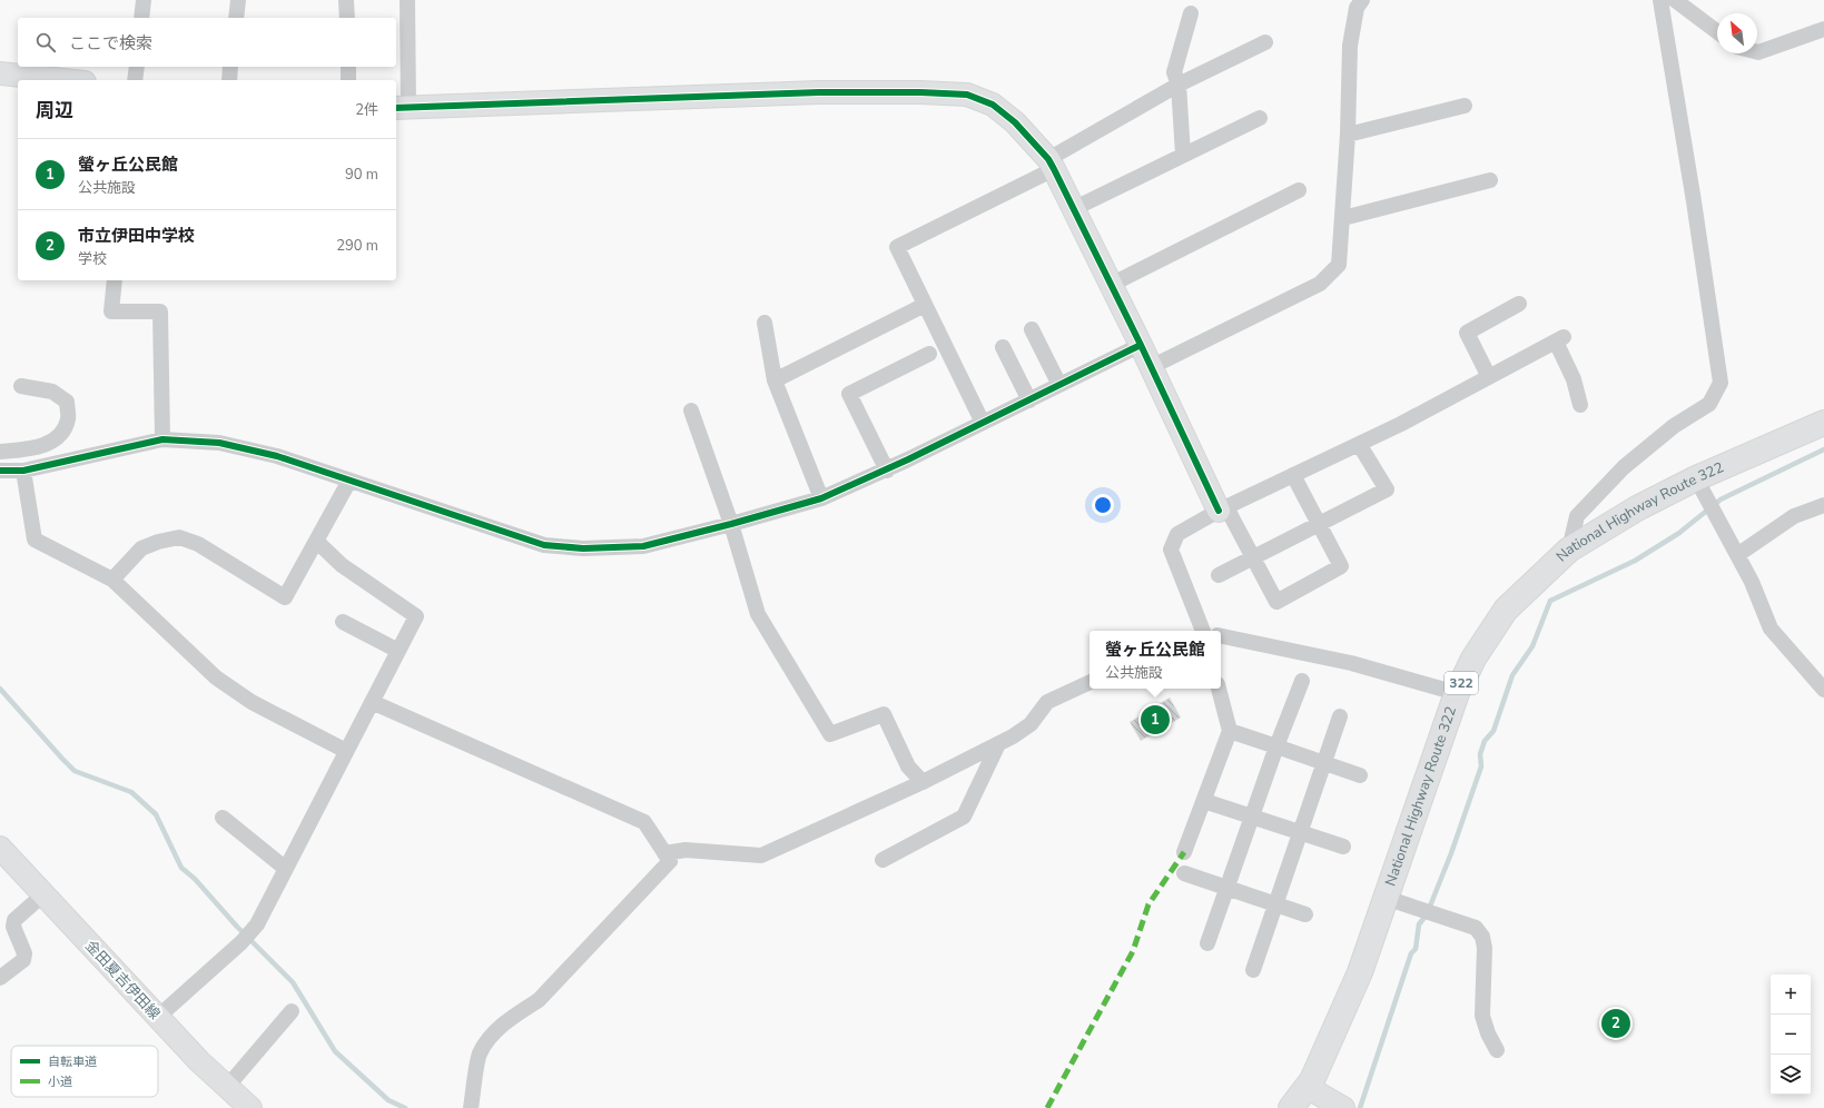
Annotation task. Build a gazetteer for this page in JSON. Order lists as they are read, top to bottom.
{
  "streets": {
    "highway": ["National Highway Route 322", "322"],
    "street": ["金田夏吉伊田線"]
  },
  "legend": ["自転車道", "小道"],
  "north": "top left",
  "page": {
    "search": "ここで検索",
    "heading": ["周辺", "2件"],
    "list": [
      {
        "mark": "1",
        "name": "螢ヶ丘公民館",
        "note": "公共施設",
        "value": "90 m"
      },
      {
        "mark": "2",
        "name": "市立伊田中学校",
        "note": "学校",
        "value": "290 m"
      }
    ],
    "popup": ["螢ヶ丘公民館", "公共施設"],
    "pins": ["1", "2"],
    "map_buttons": ["+", "−"]
  }
}
